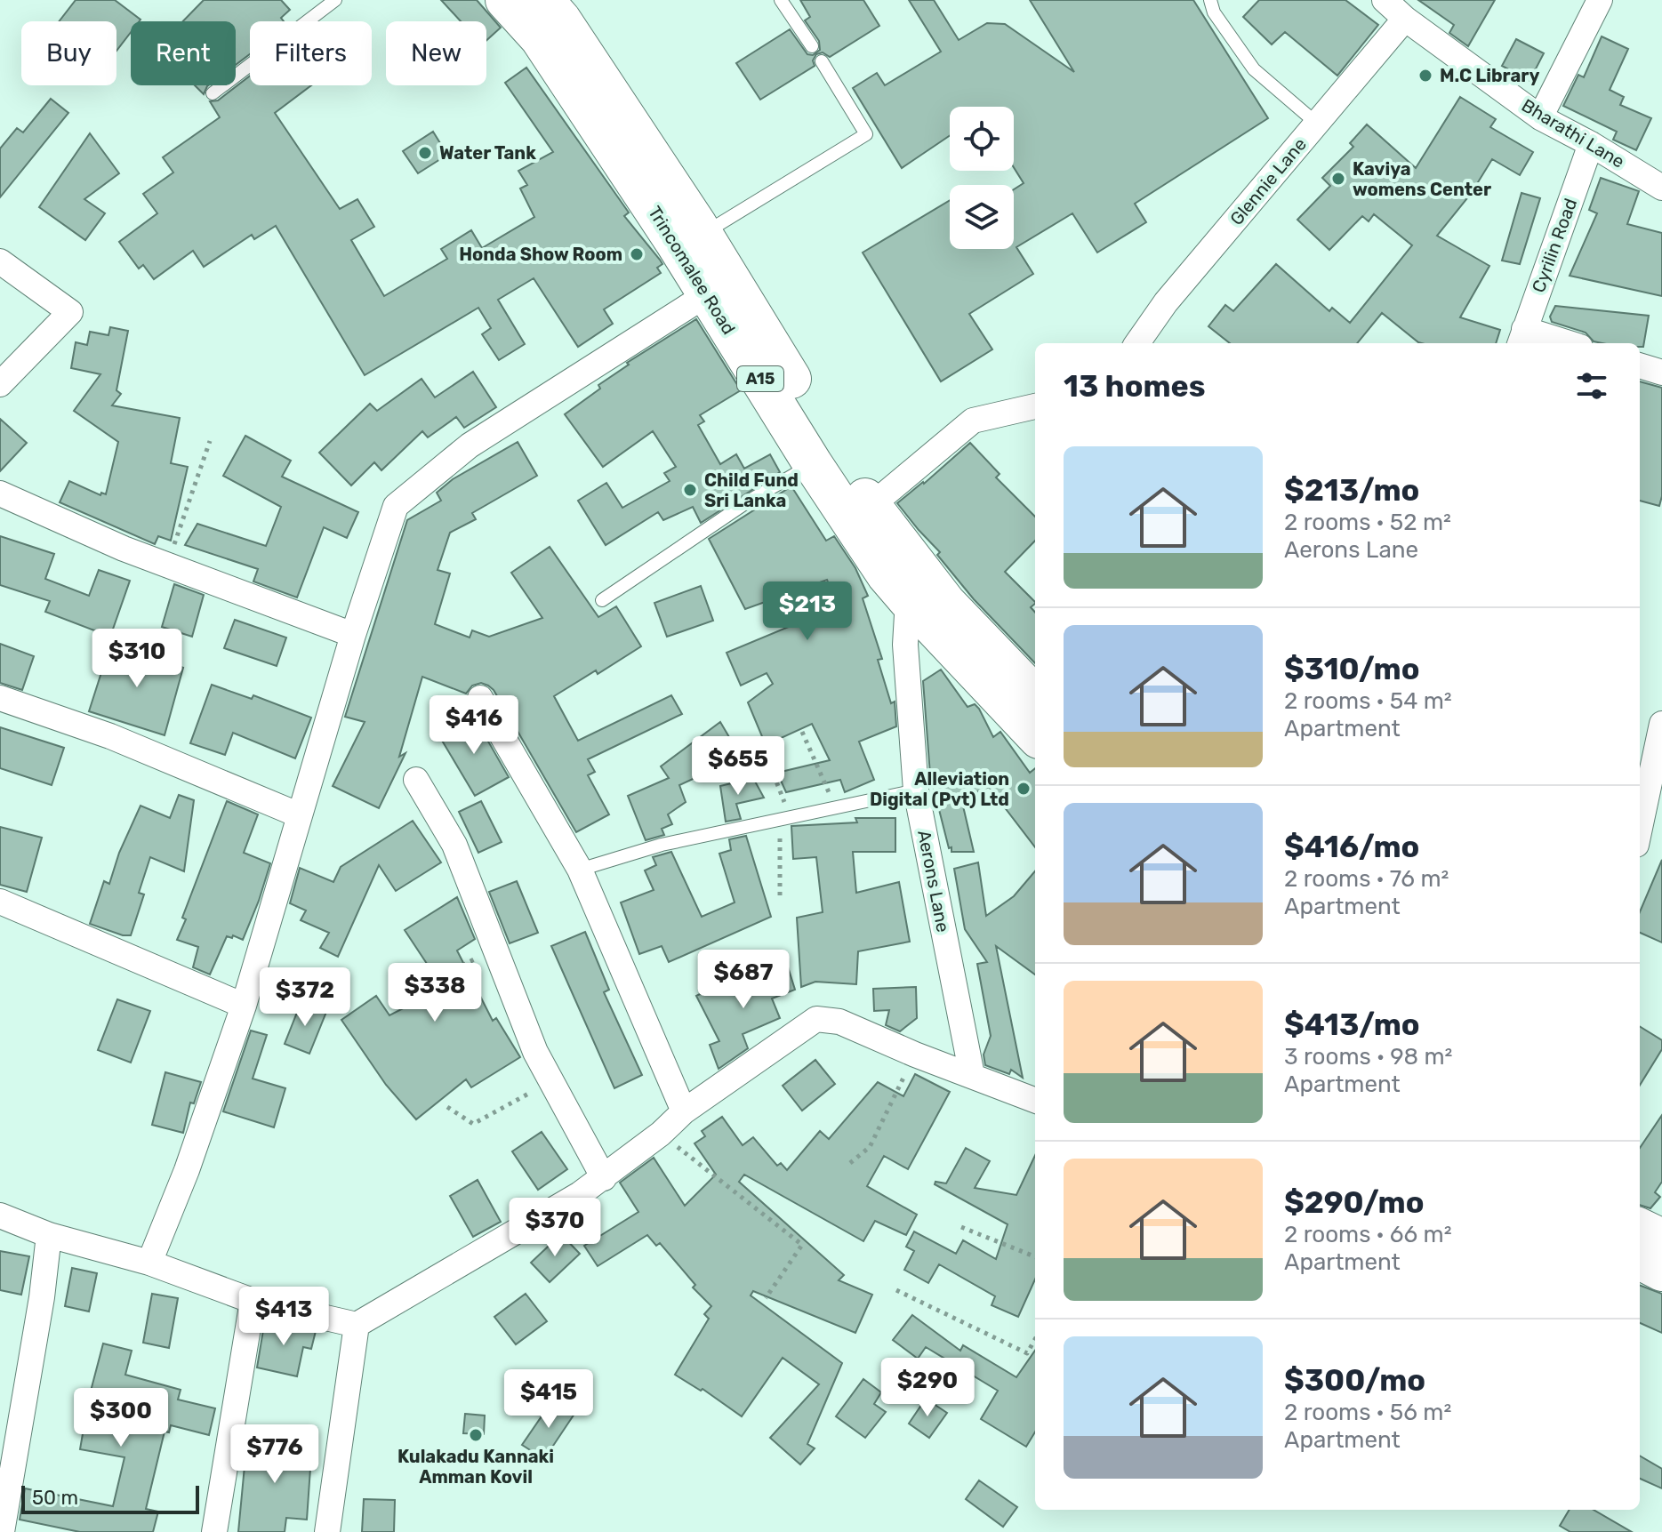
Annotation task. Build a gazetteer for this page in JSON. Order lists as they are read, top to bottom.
{
  "streets": {
    "highway": ["Trincomalee Road", "A15"],
    "street": [
      "Bharathi Lane",
      "Glennie Lane",
      "Cyrilin Road",
      "Aerons Lane"
    ]
  },
  "crossings": [
    ["Bharathi Lane", "Glennie Lane"],
    ["Bharathi Lane", "Cyrilin Road"],
    ["Trincomalee Road", "Aerons Lane"]
  ],
  "places": [
    "M.C Library",
    "Water Tank",
    "Kaviya womens Center",
    "Honda Show Room",
    "Child Fund Sri Lanka",
    "Alleviation Digital (Pvt) Ltd",
    "Kulakadu Kannaki Amman Kovil"
  ],
  "scale_bar": "50 m",
  "page": {
    "chip": [
      "Buy",
      "Rent",
      "Filters",
      "New"
    ],
    "heading": "13 homes",
    "list": [
      {
        "name": "$213/mo",
        "note": "2 rooms · 52 m² · Aerons Lane"
      },
      {
        "name": "$310/mo",
        "note": "2 rooms · 54 m² · Apartment"
      },
      {
        "name": "$416/mo",
        "note": "2 rooms · 76 m² · Apartment"
      },
      {
        "name": "$413/mo",
        "note": "3 rooms · 98 m² · Apartment"
      },
      {
        "name": "$290/mo",
        "note": "2 rooms · 66 m² · Apartment"
      },
      {
        "name": "$300/mo",
        "note": "2 rooms · 56 m² · Apartment"
      }
    ],
    "price": [
      "$213",
      "$310",
      "$416",
      "$655",
      "$687",
      "$338",
      "$372",
      "$370",
      "$413",
      "$290",
      "$415",
      "$300",
      "$776"
    ],
    "scale": "50 m"
  }
}
